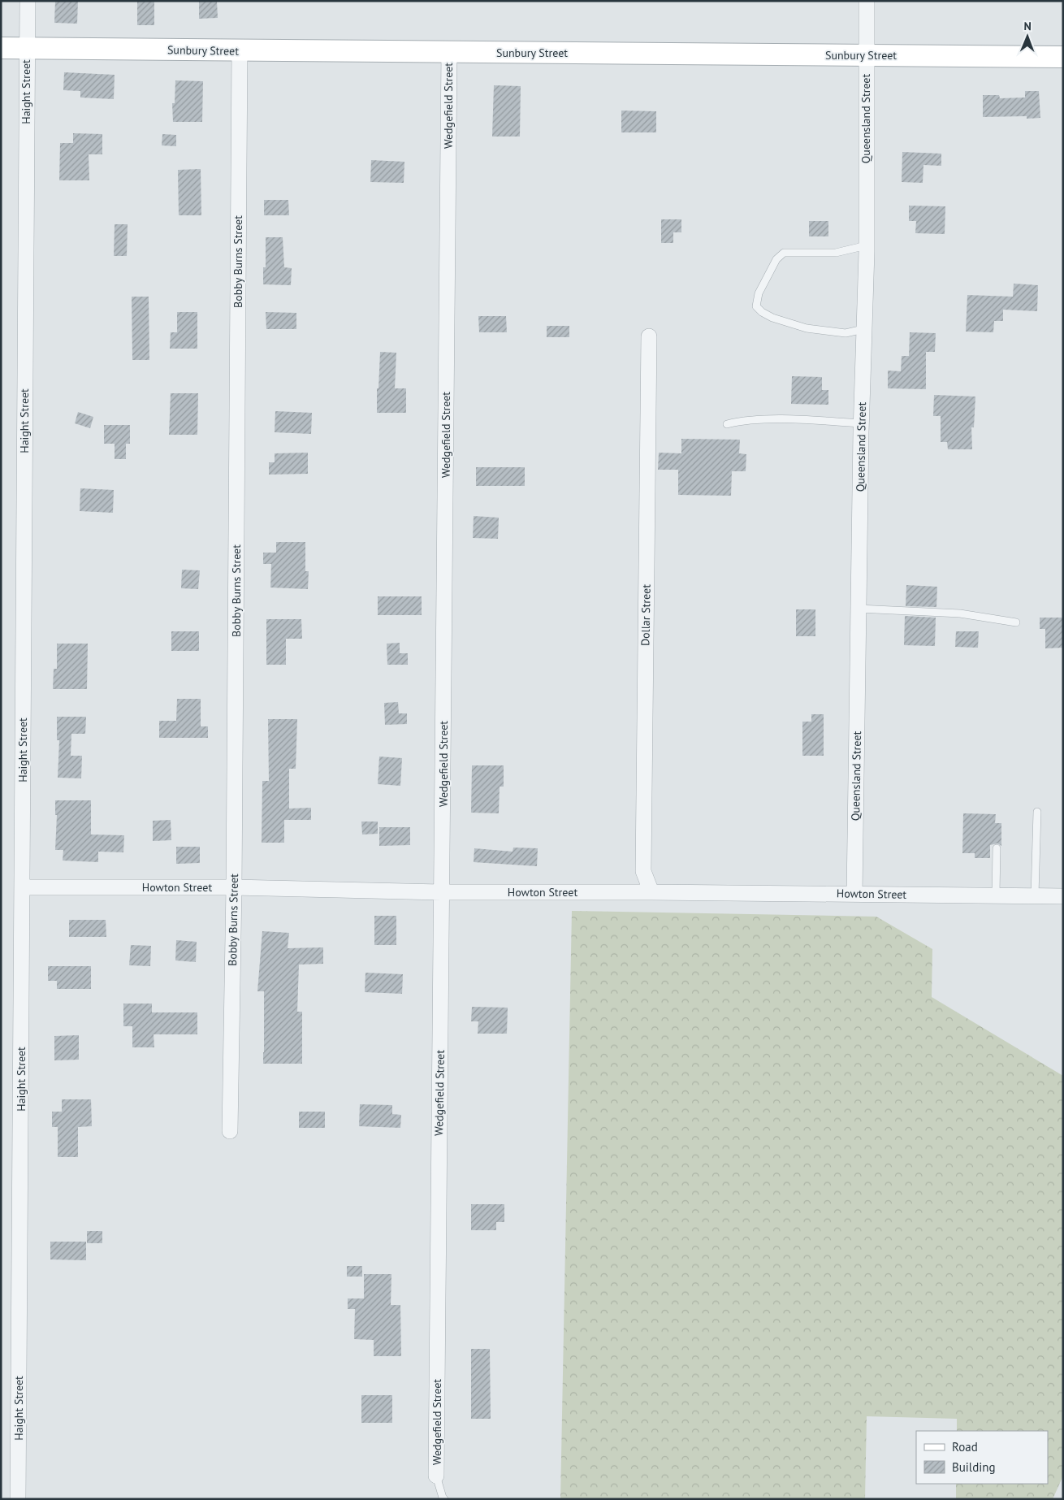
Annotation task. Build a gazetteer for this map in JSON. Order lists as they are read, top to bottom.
{
  "streets": {
    "street": [
      "Sunbury Street",
      "Haight Street",
      "Wedgefield Street",
      "Queensland Street",
      "Bobby Burns Street",
      "Dollar Street",
      "Howton Street"
    ]
  },
  "crossings": [
    ["Sunbury Street", "Haight Street"],
    ["Sunbury Street", "Wedgefield Street"],
    ["Sunbury Street", "Queensland Street"],
    ["Sunbury Street", "Bobby Burns Street"],
    ["Haight Street", "Howton Street"],
    ["Wedgefield Street", "Howton Street"],
    ["Queensland Street", "Howton Street"],
    ["Bobby Burns Street", "Howton Street"],
    ["Dollar Street", "Howton Street"]
  ],
  "legend": ["Road", "Building"],
  "north": "top"
}
